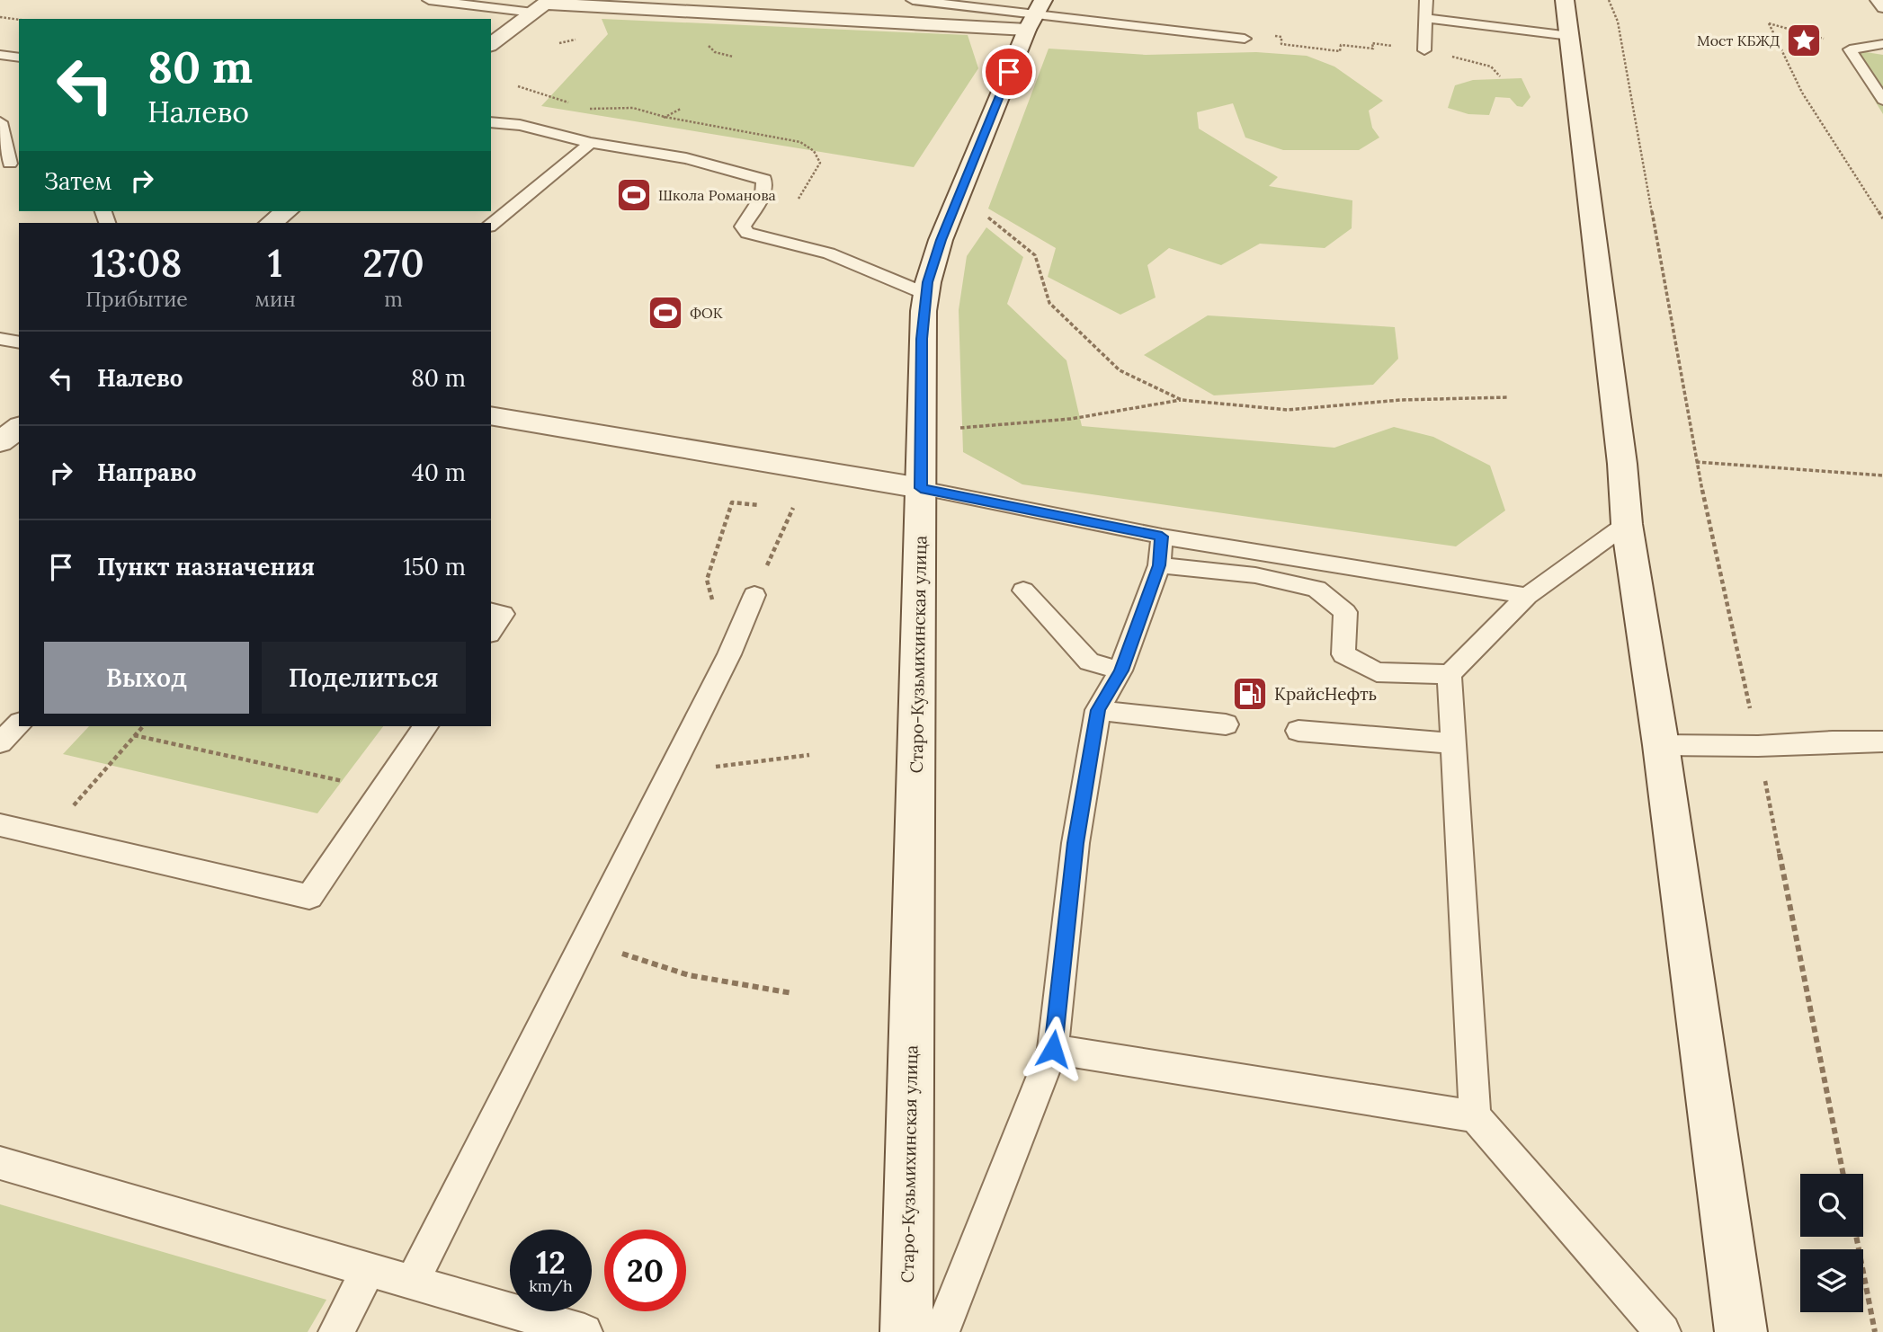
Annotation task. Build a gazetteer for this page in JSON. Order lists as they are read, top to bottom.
{
  "streets": {
    "street": ["Старо-Кузьмихинская улица"]
  },
  "places": {
    "place": ["Мост КБЖД"],
    "sports": ["Школа Романова", "ФОК"],
    "fuel station": ["КрайсНефть"]
  },
  "page": {
    "turn": ["80 m", "Налево"],
    "then": "Затем",
    "eta": [
      "13:08",
      "Прибытие",
      "1",
      "мин",
      "270",
      "m"
    ],
    "list": [
      {
        "name": "Налево",
        "value": "80 m"
      },
      {
        "name": "Направо",
        "value": "40 m"
      },
      {
        "name": "Пункт назначения",
        "value": "150 m"
      }
    ],
    "buttons": ["Выход", "Поделиться"],
    "speed": "12 km/h",
    "limit": "20"
  }
}
